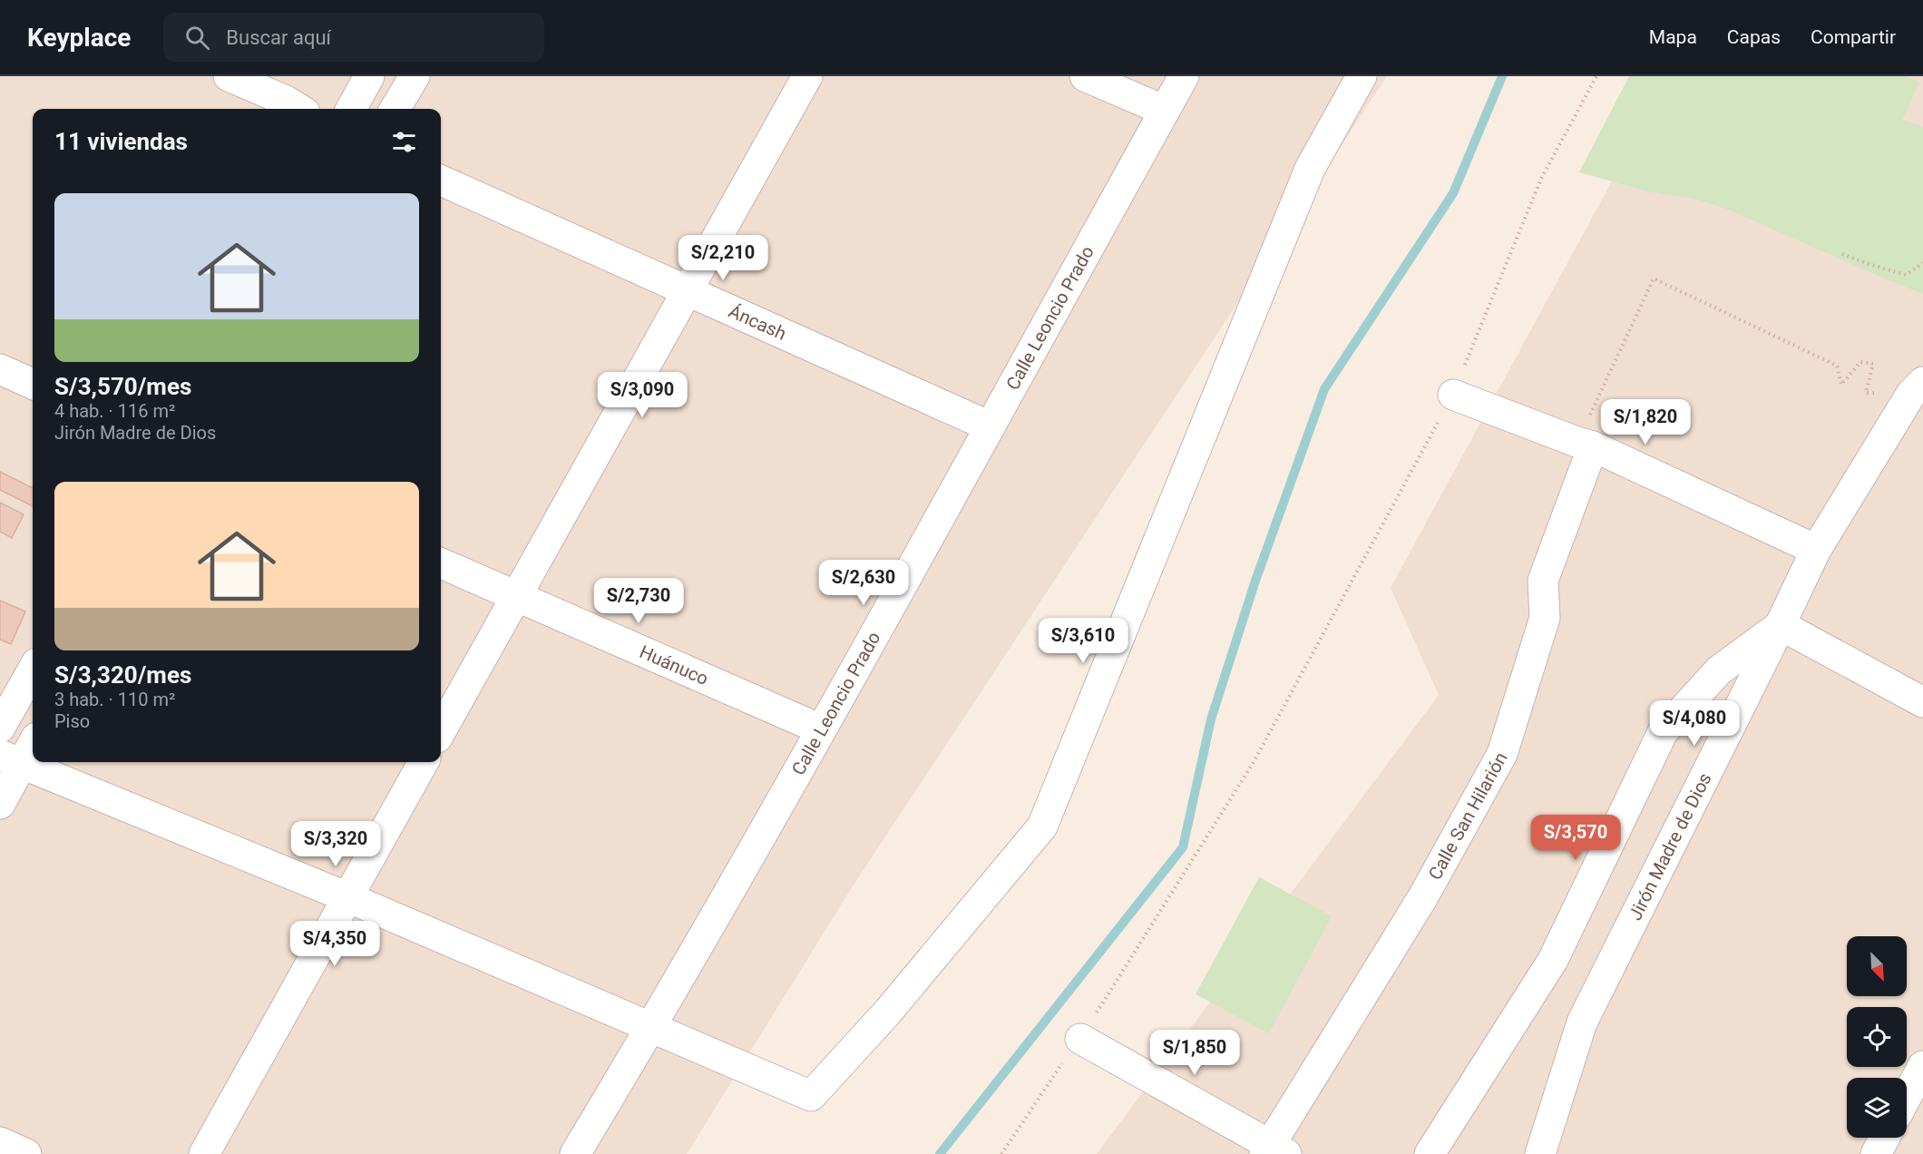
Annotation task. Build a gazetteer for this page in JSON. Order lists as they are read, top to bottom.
{
  "streets": {
    "street": [
      "Calle Leoncio Prado",
      "Áncash",
      "Huánuco",
      "Calle San Hilarión",
      "Jirón Madre de Dios"
    ]
  },
  "crossings": [
    ["Calle Leoncio Prado", "Áncash"],
    ["Calle Leoncio Prado", "Huánuco"]
  ],
  "north": "bottom right",
  "page": {
    "header": "Keyplace",
    "search": "Buscar aquí",
    "nav": ["Mapa", "Capas", "Compartir"],
    "heading": "11 viviendas",
    "list": [
      {
        "name": "S/3,570/mes",
        "note": "4 hab. · 116 m² · Jirón Madre de Dios"
      },
      {
        "name": "S/3,320/mes",
        "note": "3 hab. · 110 m² · Piso"
      }
    ],
    "price": [
      "S/2,210",
      "S/3,090",
      "S/1,820",
      "S/2,630",
      "S/2,730",
      "S/3,610",
      "S/4,080",
      "S/3,570",
      "S/3,320",
      "S/4,350",
      "S/1,850"
    ]
  }
}
